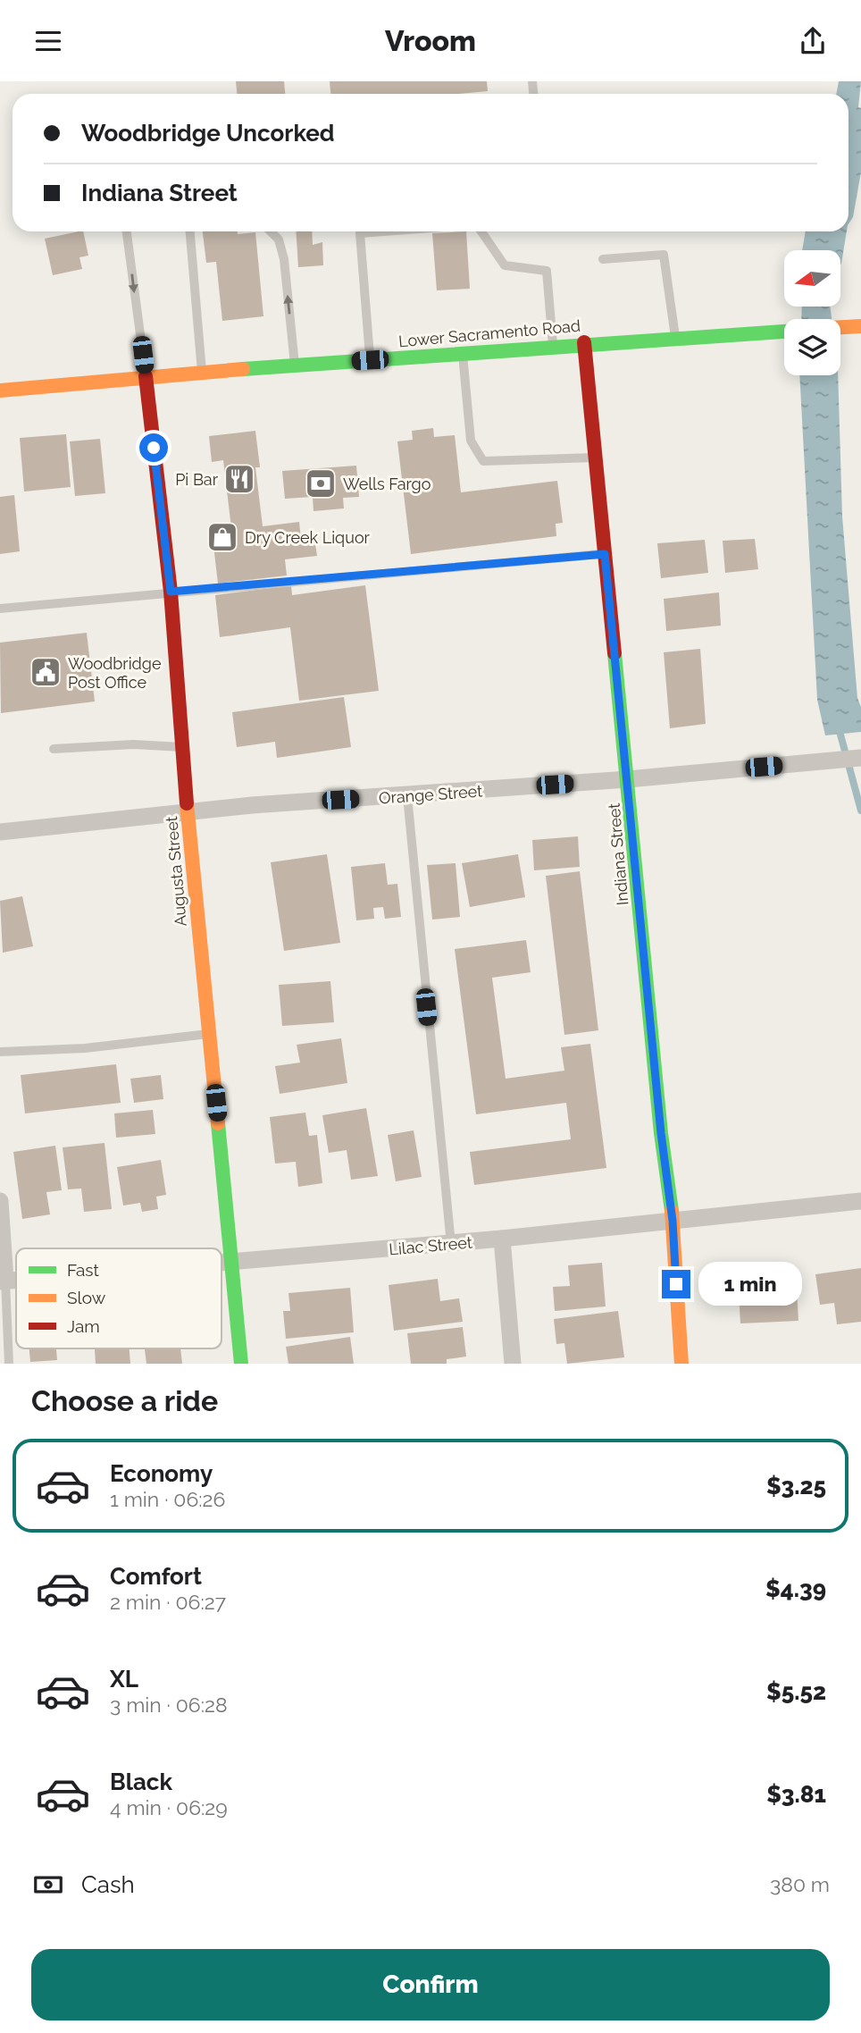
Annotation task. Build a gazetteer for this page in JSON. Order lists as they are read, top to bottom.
{
  "streets": {
    "street": [
      "Lower Sacramento Road",
      "Orange Street",
      "Indiana Street",
      "Augusta Street",
      "Lilac Street"
    ]
  },
  "crossings": [
    ["Lower Sacramento Road", "Indiana Street"],
    ["Lower Sacramento Road", "Augusta Street"],
    ["Orange Street", "Indiana Street"],
    ["Orange Street", "Augusta Street"],
    ["Indiana Street", "Lilac Street"],
    ["Augusta Street", "Lilac Street"]
  ],
  "places": {
    "restaurant": ["Pi Bar"],
    "bank": ["Wells Fargo"],
    "shop": ["Dry Creek Liquor"],
    "public building": ["Woodbridge Post Office"]
  },
  "legend": ["Fast", "Slow", "Jam"],
  "north": "left",
  "page": {
    "header": "Vroom",
    "banner": ["Woodbridge Uncorked", "Indiana Street"],
    "bubble": "1 min",
    "heading": "Choose a ride",
    "list": [
      {
        "name": "Economy",
        "note": "1 min · 06:26",
        "value": "$3.25"
      },
      {
        "name": "Comfort",
        "note": "2 min · 06:27",
        "value": "$4.39"
      },
      {
        "name": "XL",
        "note": "3 min · 06:28",
        "value": "$5.52"
      },
      {
        "name": "Black",
        "note": "4 min · 06:29",
        "value": "$3.81"
      }
    ],
    "pay": ["Cash", "380 m"],
    "buttons": "Confirm"
  }
}
